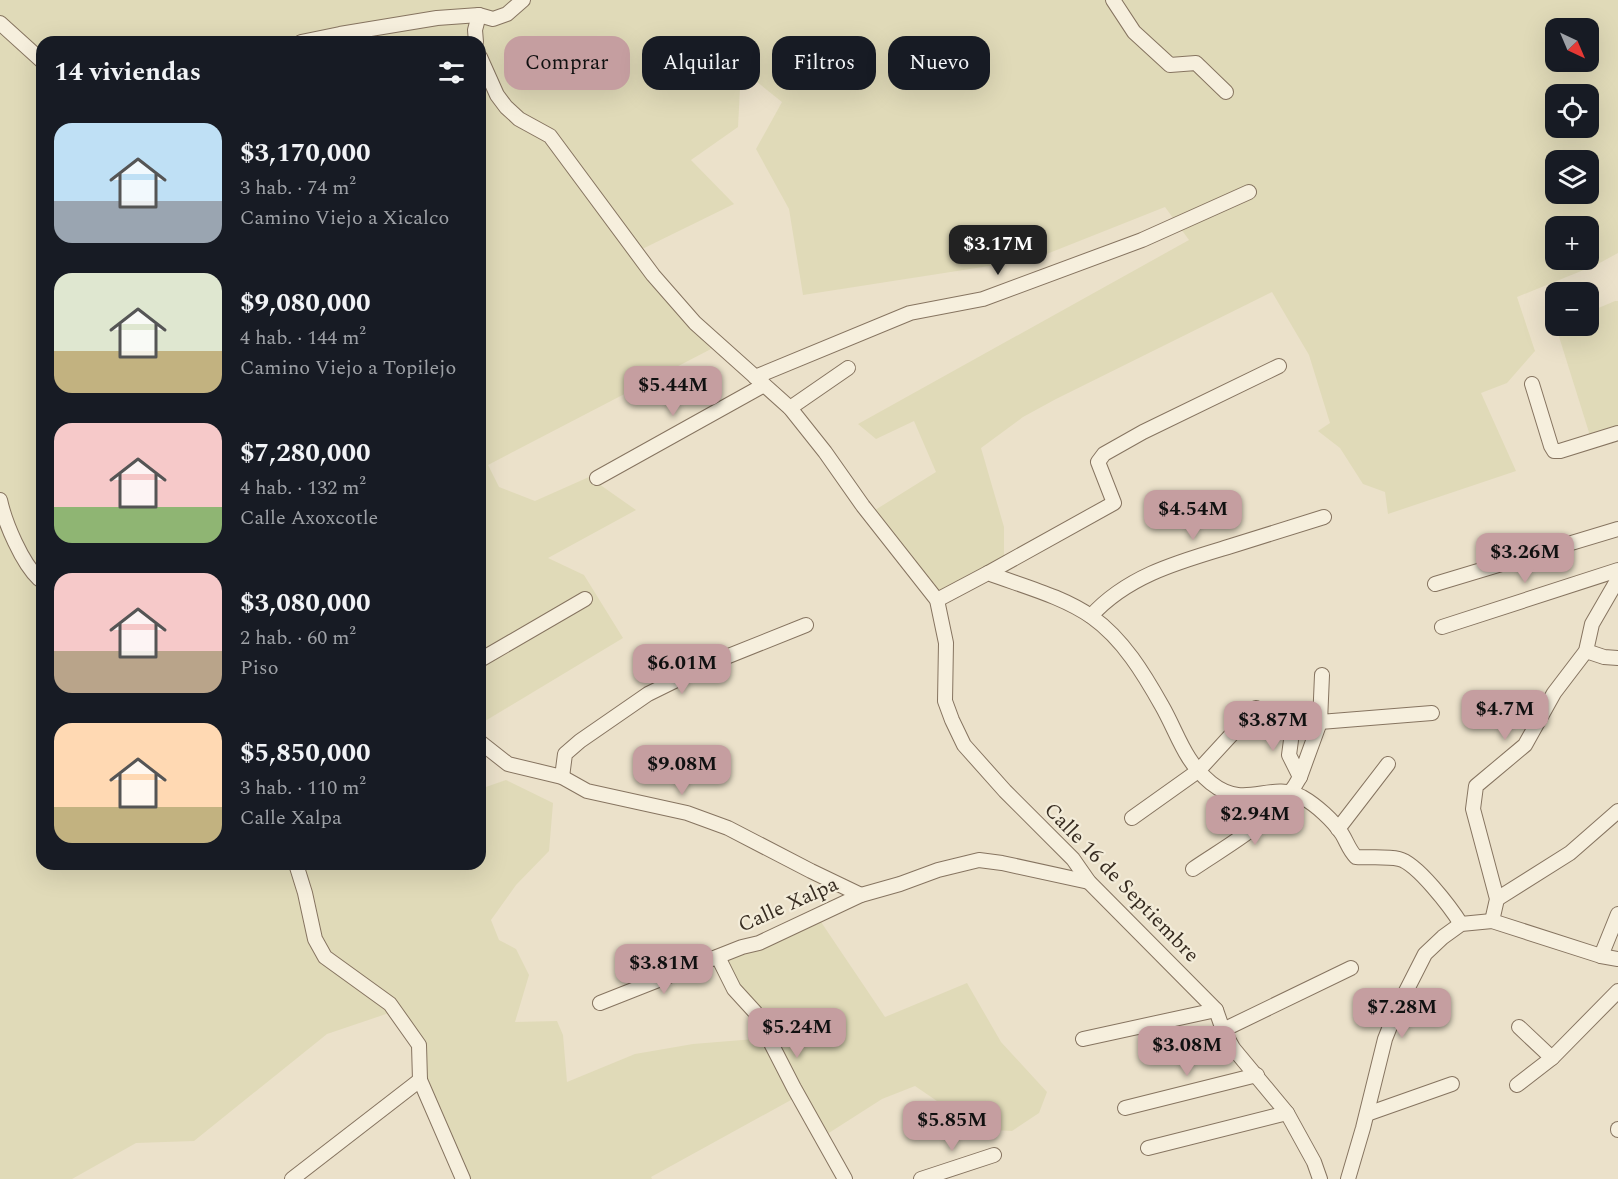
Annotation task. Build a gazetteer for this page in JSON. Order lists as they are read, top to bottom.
{
  "streets": {
    "street": ["Calle 16 de Septiembre", "Calle Xalpa"]
  },
  "crossings": [
    ["Calle 16 de Septiembre", "Calle Xalpa"]
  ],
  "north": "bottom right",
  "page": {
    "map_buttons": ["+", "−"],
    "chip": [
      "Comprar",
      "Alquilar",
      "Filtros",
      "Nuevo"
    ],
    "heading": "14 viviendas",
    "list": [
      {
        "name": "$3,170,000",
        "note": "3 hab. · 74 m² · Camino Viejo a Xicalco"
      },
      {
        "name": "$9,080,000",
        "note": "4 hab. · 144 m² · Camino Viejo a Topilejo"
      },
      {
        "name": "$7,280,000",
        "note": "4 hab. · 132 m² · Calle Axoxcotle"
      },
      {
        "name": "$3,080,000",
        "note": "2 hab. · 60 m² · Piso"
      },
      {
        "name": "$5,850,000",
        "note": "3 hab. · 110 m² · Calle Xalpa"
      }
    ],
    "price": [
      "$3.17M",
      "$5.44M",
      "$4.54M",
      "$3.26M",
      "$6.01M",
      "$4.7M",
      "$3.87M",
      "$9.08M",
      "$2.94M",
      "$3.81M",
      "$7.28M",
      "$5.24M",
      "$3.08M",
      "$5.85M"
    ]
  }
}
